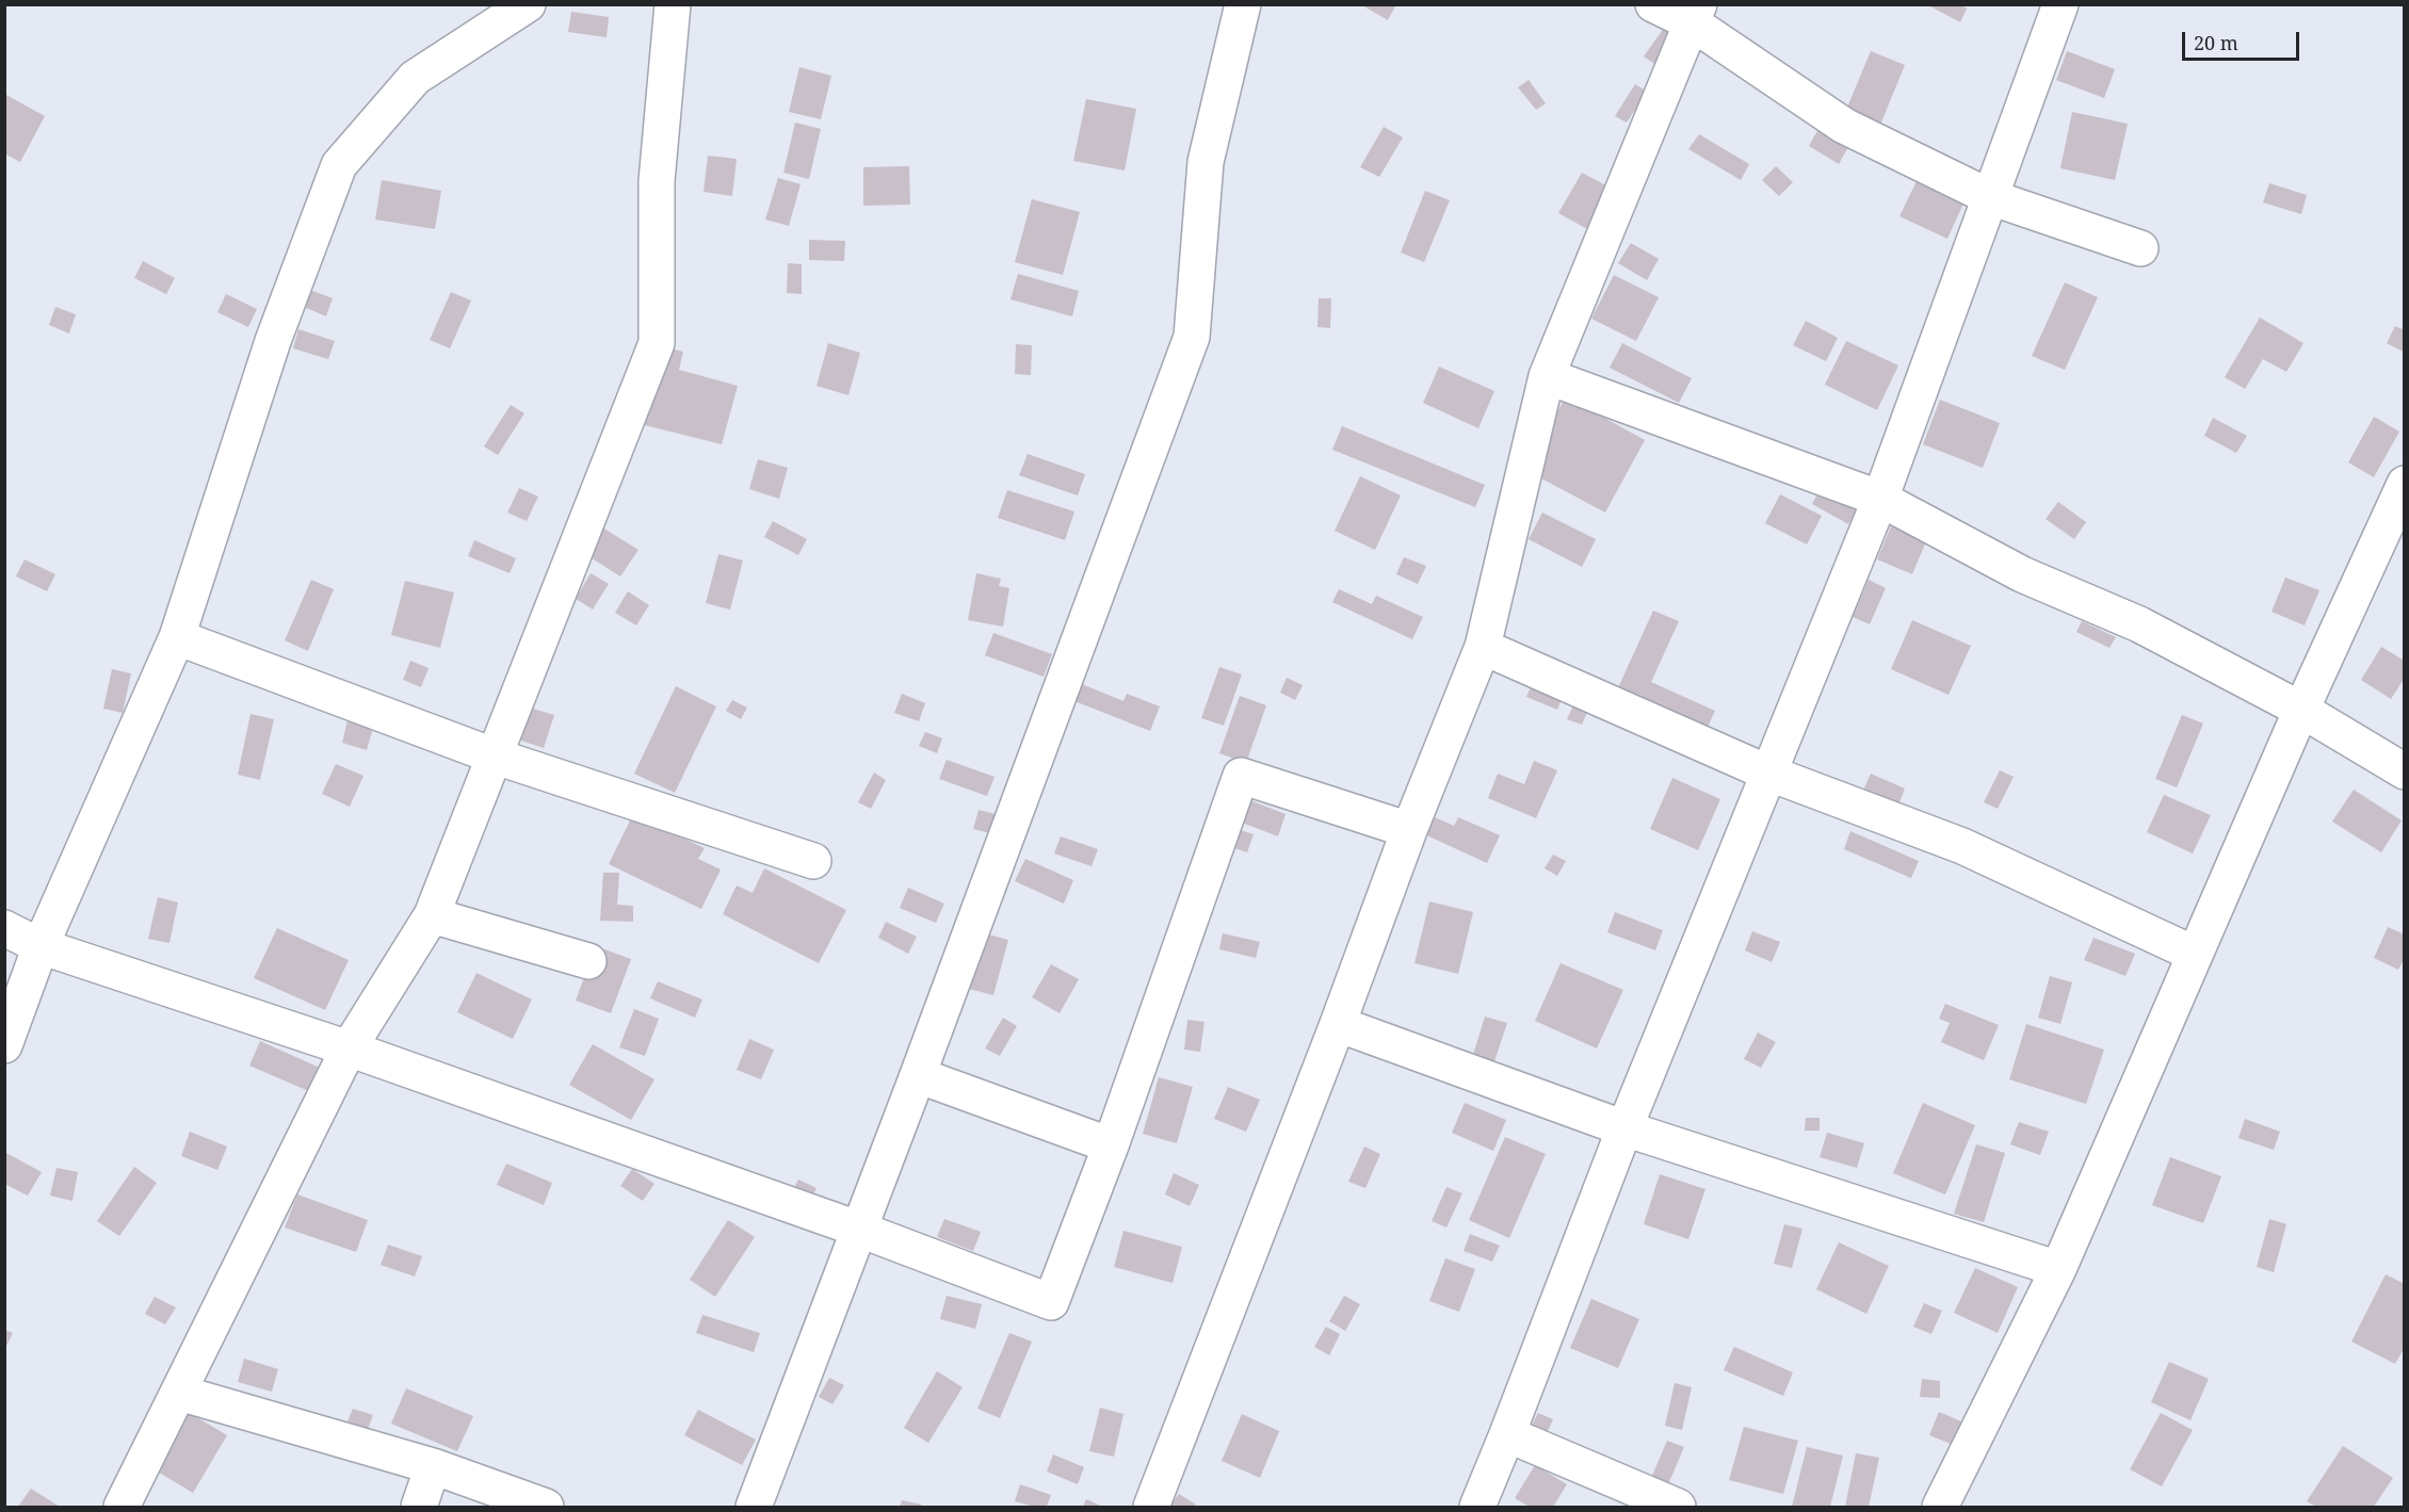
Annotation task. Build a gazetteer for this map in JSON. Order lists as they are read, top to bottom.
{
  "scale_bar": "20 m"
}
